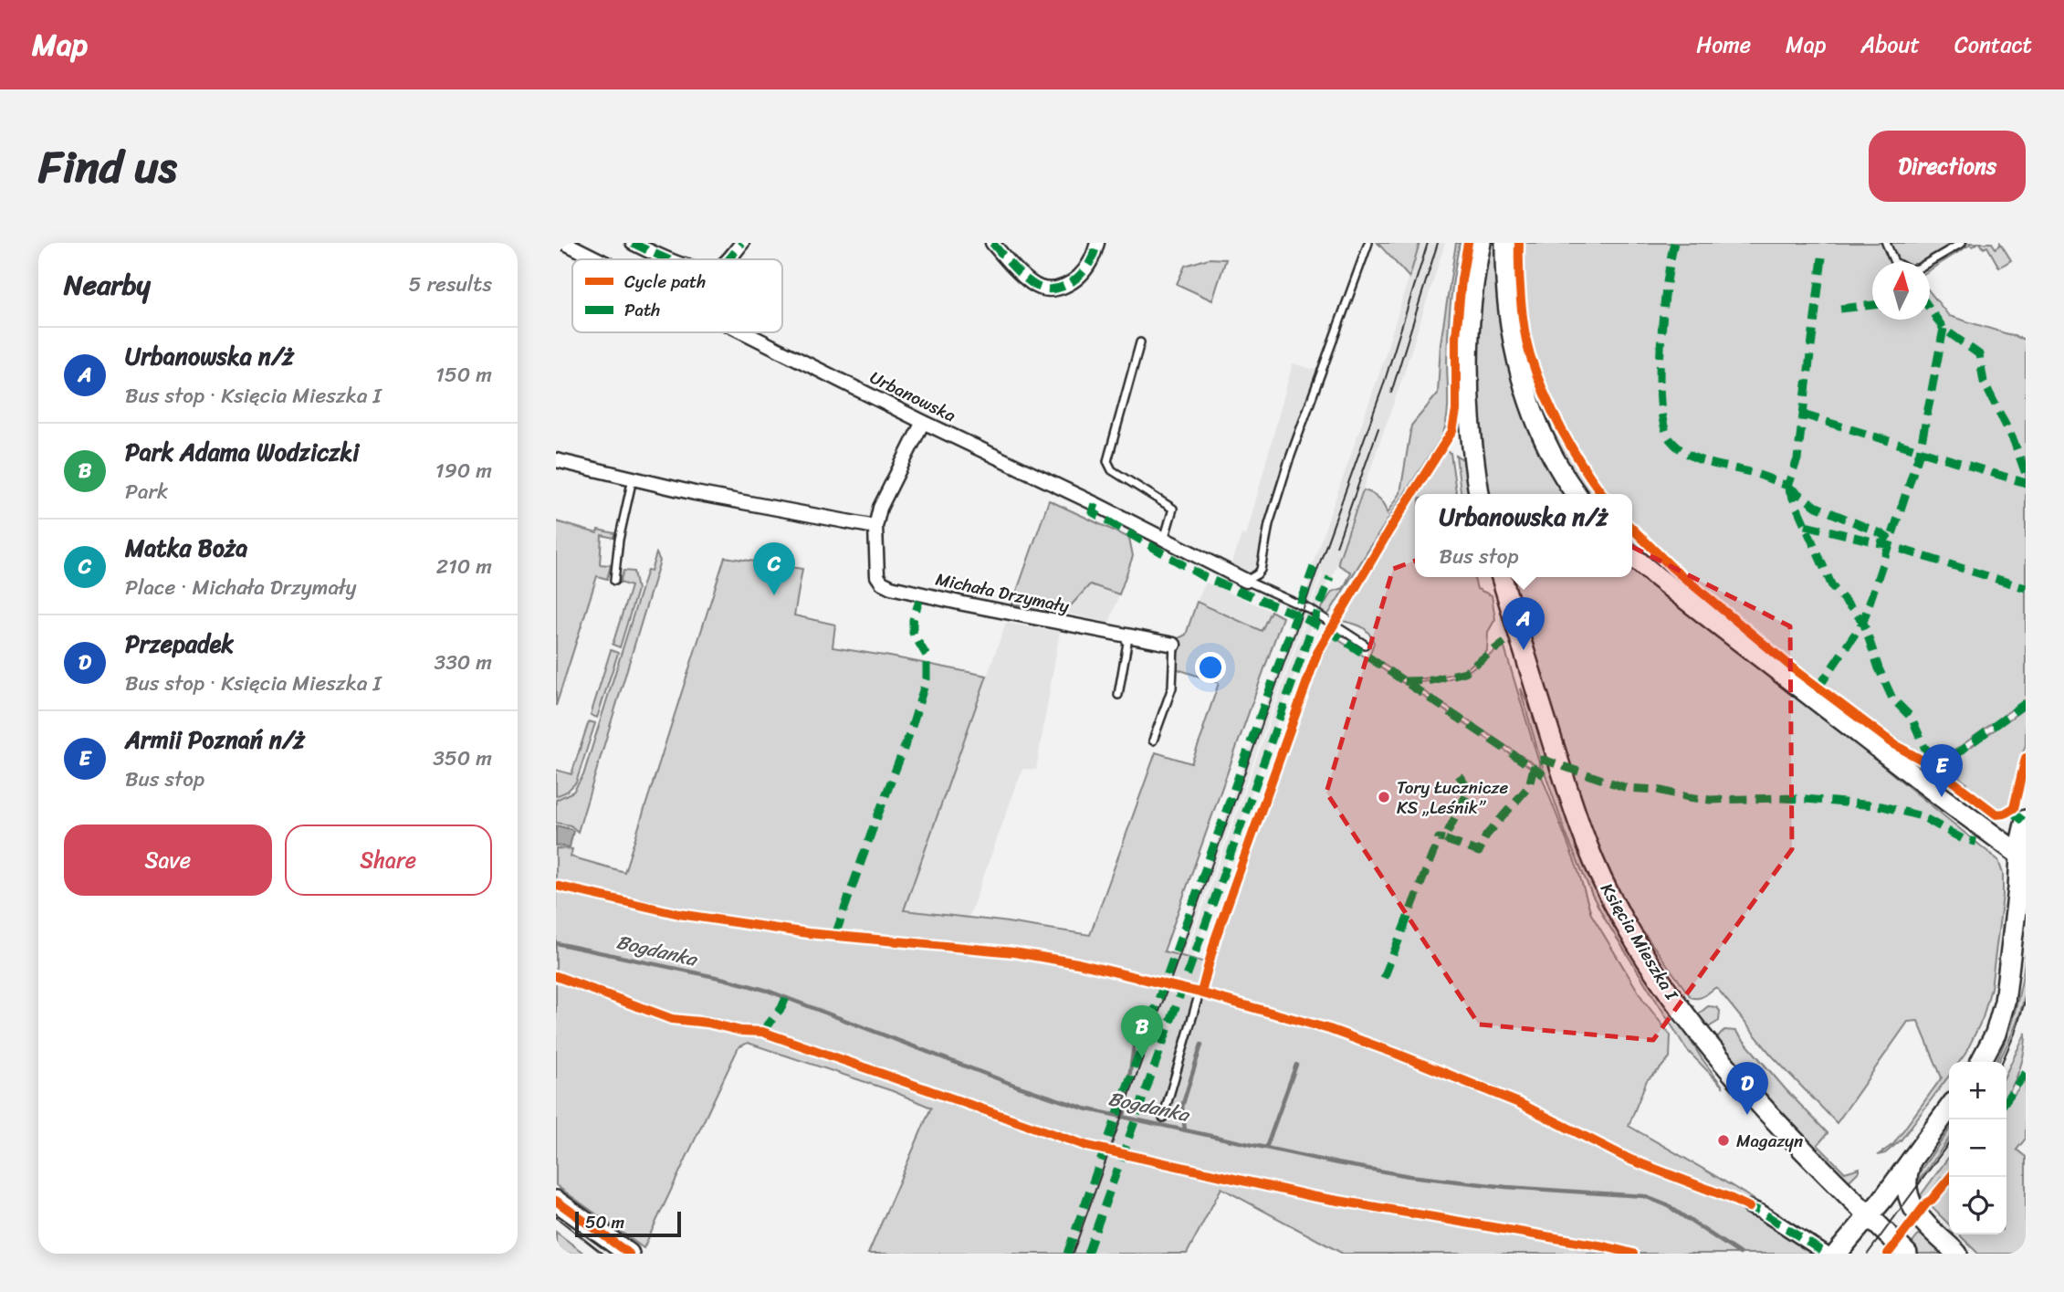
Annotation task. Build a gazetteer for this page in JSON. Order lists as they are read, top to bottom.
{
  "streets": {
    "street": ["Urbanowska", "Michała Drzymały", "Księcia Mieszka I"]
  },
  "crossings": [
    ["Urbanowska", "Michała Drzymały"]
  ],
  "water": ["Bogdanka"],
  "places": ["Tory Łucznicze KS „Leśnik”", "Magazyn"],
  "legend": ["Cycle path", "Path"],
  "scale_bar": "50 m",
  "north": "top",
  "page": {
    "header": "Map",
    "nav": [
      "Home",
      "Map",
      "About",
      "Contact"
    ],
    "title": "Find us",
    "buttons": [
      "Directions",
      ["Save", "Share"]
    ],
    "heading": ["Nearby", "5 results"],
    "list": [
      {
        "mark": "A",
        "name": "Urbanowska n/ż",
        "note": "Bus stop · Księcia Mieszka I",
        "value": "150 m"
      },
      {
        "mark": "B",
        "name": "Park Adama Wodziczki",
        "note": "Park",
        "value": "190 m"
      },
      {
        "mark": "C",
        "name": "Matka Boża",
        "note": "Place · Michała Drzymały",
        "value": "210 m"
      },
      {
        "mark": "D",
        "name": "Przepadek",
        "note": "Bus stop · Księcia Mieszka I",
        "value": "330 m"
      },
      {
        "mark": "E",
        "name": "Armii Poznań n/ż",
        "note": "Bus stop",
        "value": "350 m"
      }
    ],
    "popup": ["Urbanowska n/ż", "Bus stop"],
    "pins": [
      "C",
      "A",
      "E",
      "B",
      "D"
    ],
    "map_buttons": ["+", "−"],
    "scale": "50 m"
  }
}
